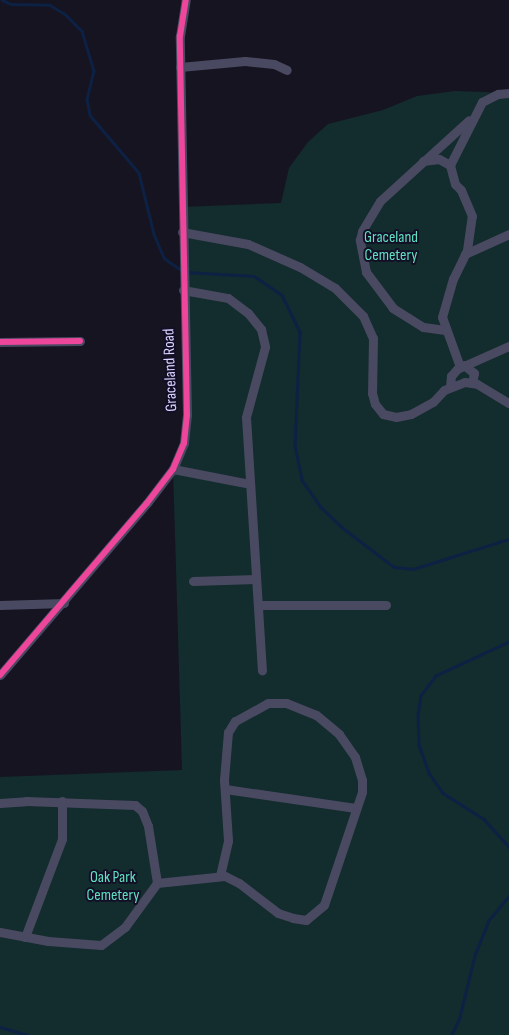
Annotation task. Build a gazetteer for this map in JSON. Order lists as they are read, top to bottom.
{
  "streets": {
    "street": ["Graceland Road"]
  },
  "parks": ["Graceland Cemetery", "Oak Park Cemetery"]
}
